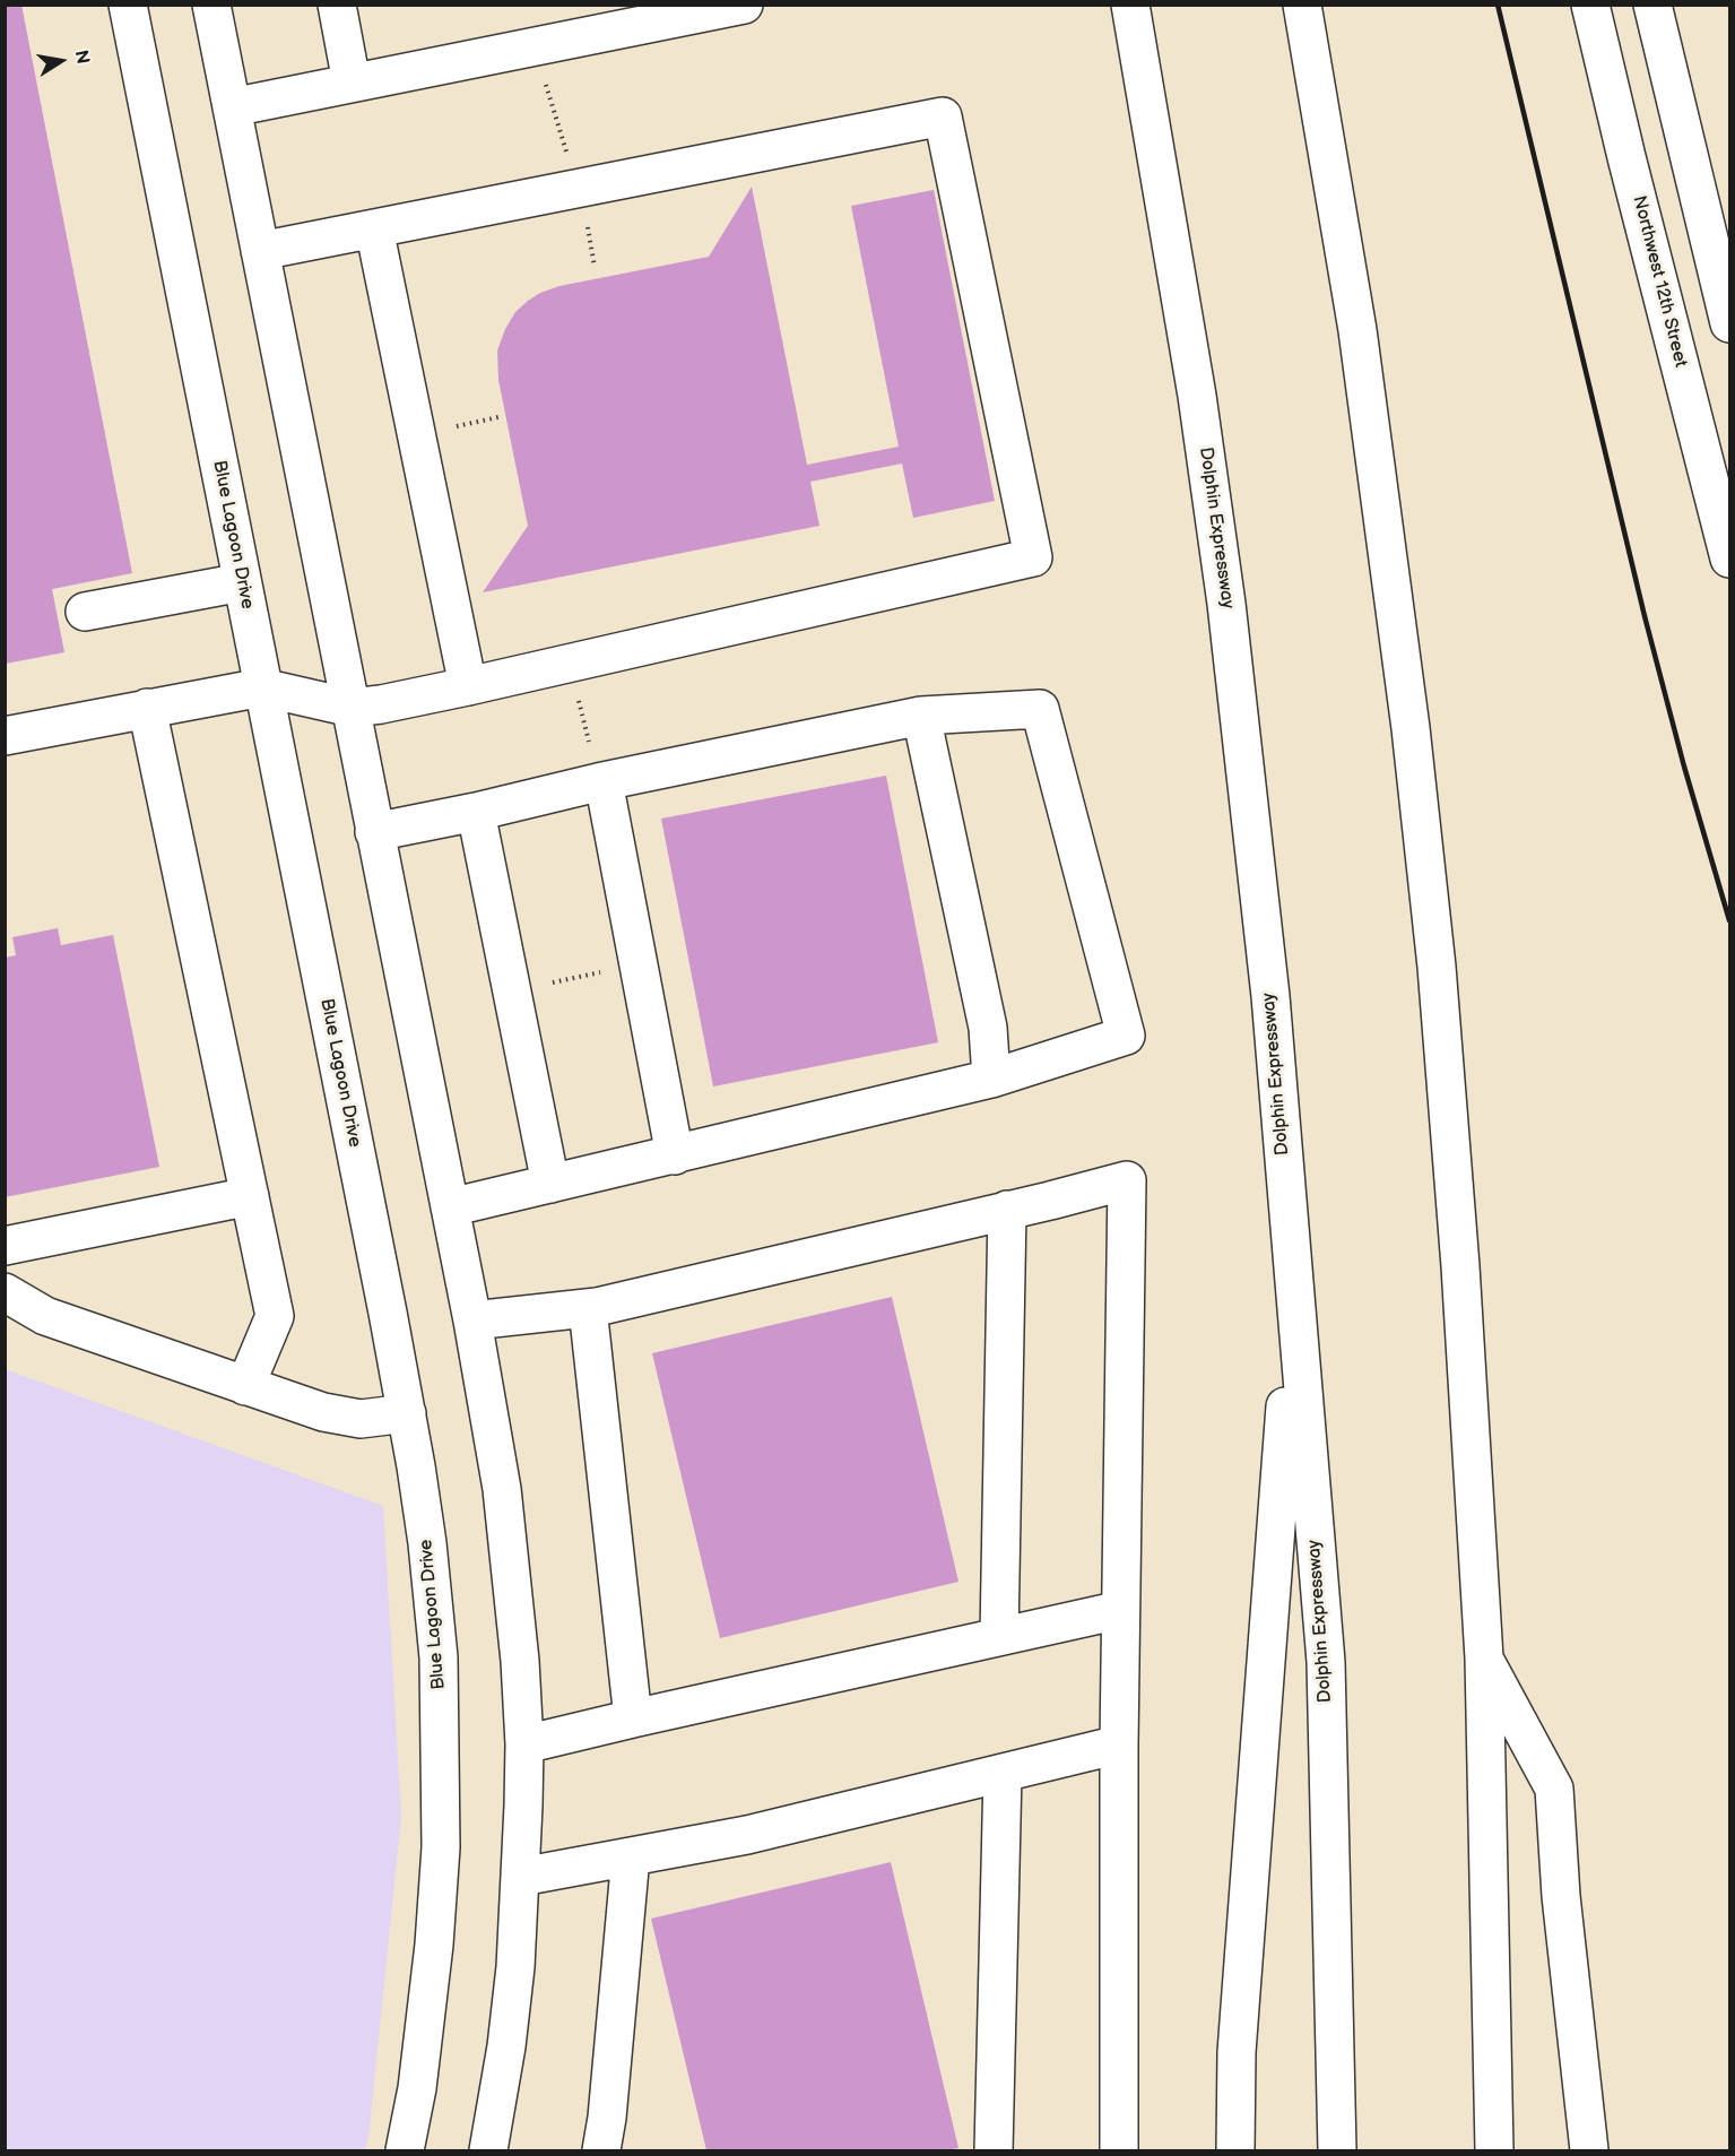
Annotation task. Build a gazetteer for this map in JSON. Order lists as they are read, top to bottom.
{
  "streets": {
    "main road": ["Northwest 12th Street", "Dolphin Expressway", "Blue Lagoon Drive"]
  },
  "north": "right"
}
